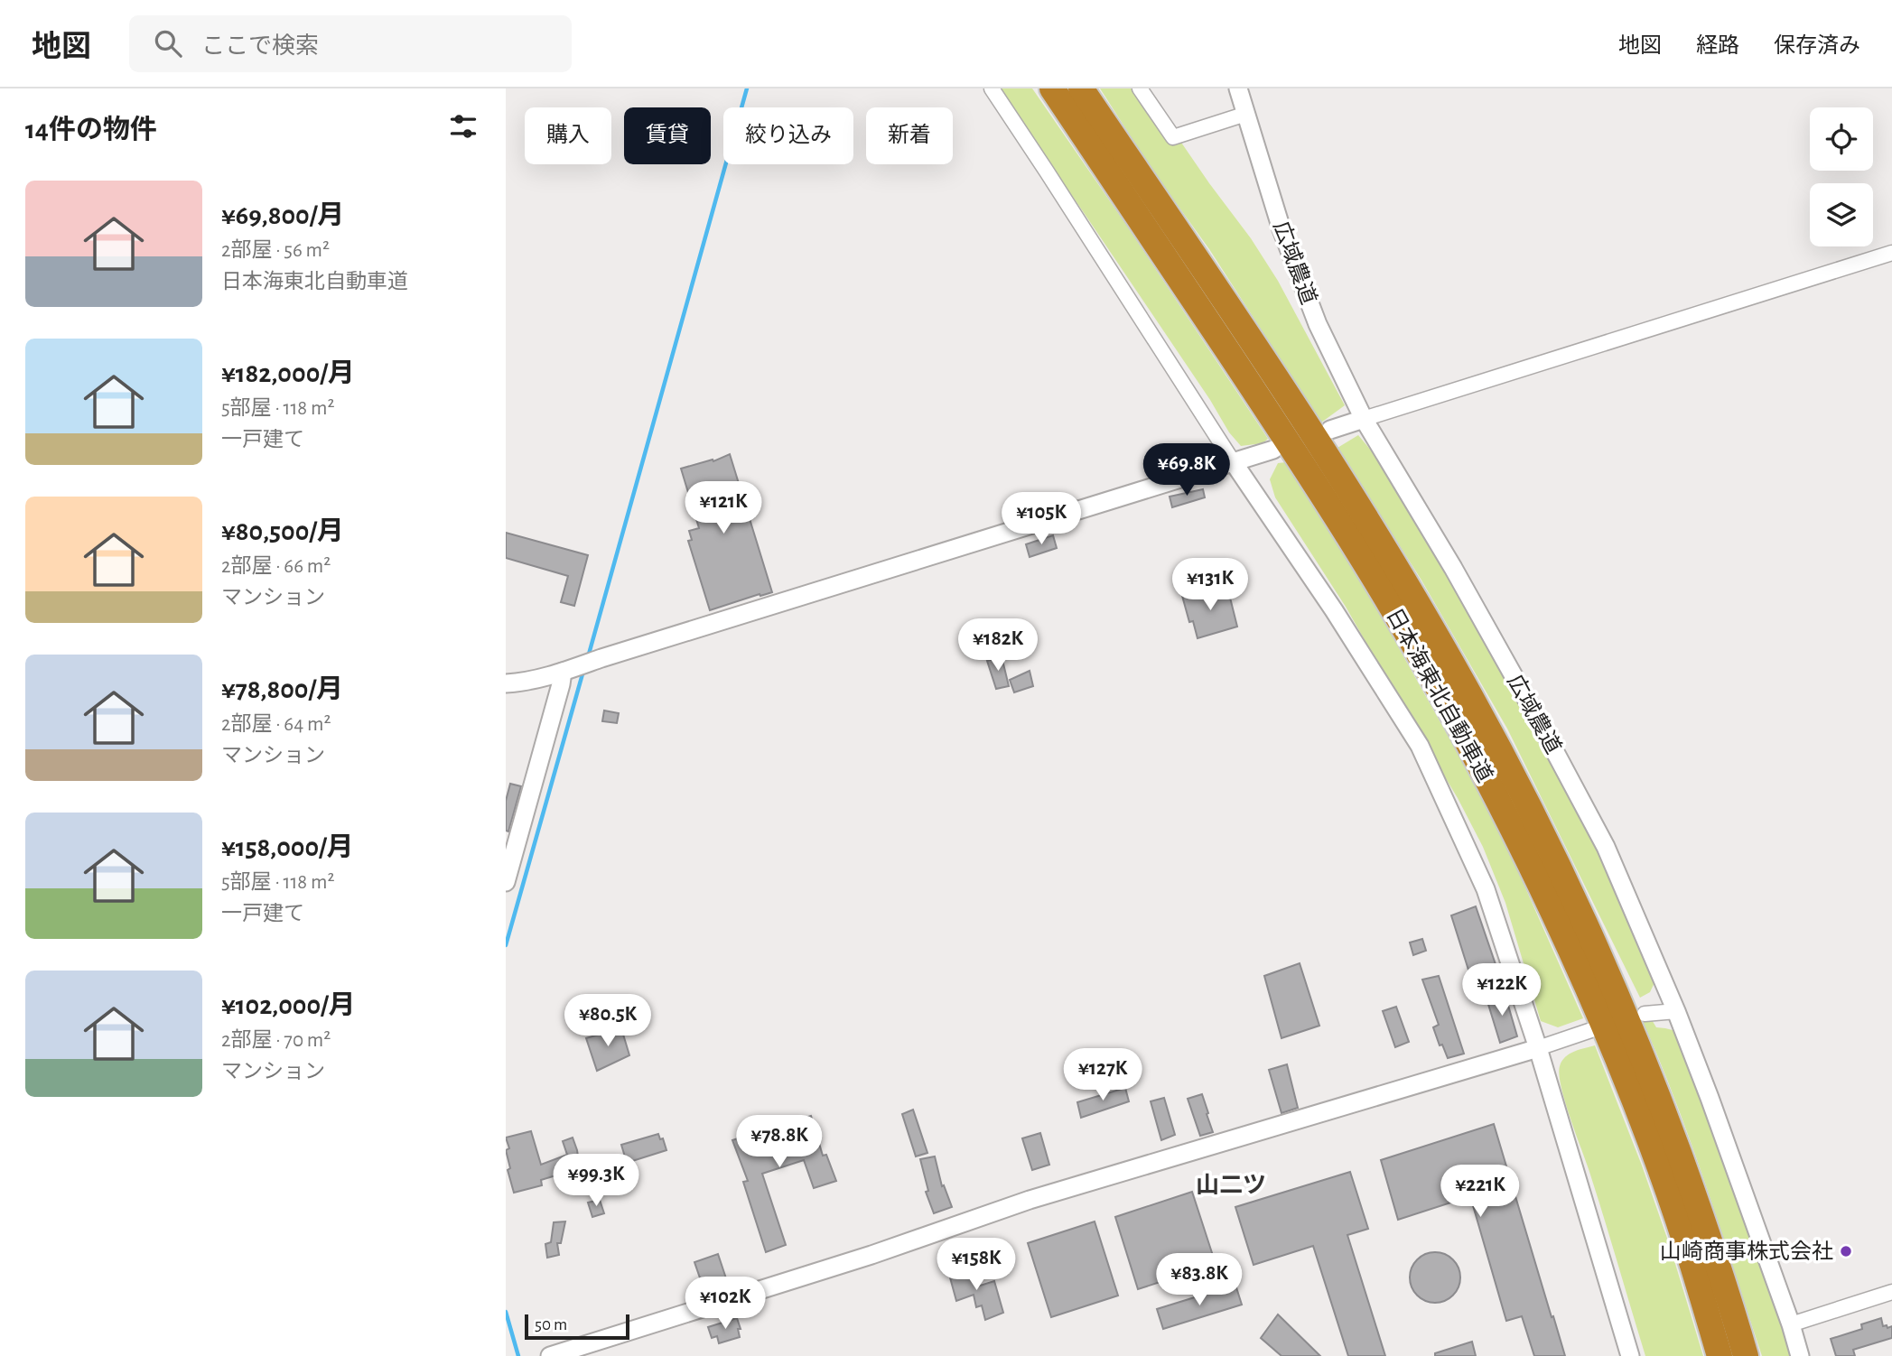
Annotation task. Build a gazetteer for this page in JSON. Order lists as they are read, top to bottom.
{
  "streets": {
    "highway": ["日本海東北自動車道"],
    "street": ["広域農道"]
  },
  "districts": ["山二ツ"],
  "places": ["山崎商事株式会社"],
  "scale_bar": "50 m",
  "page": {
    "header": "地図",
    "search": "ここで検索",
    "nav": ["地図", "経路", "保存済み"],
    "heading": "14件の物件",
    "chip": [
      "購入",
      "賃貸",
      "絞り込み",
      "新着"
    ],
    "list": [
      {
        "name": "¥69,800/月",
        "note": "2部屋 · 56 m² · 日本海東北自動車道"
      },
      {
        "name": "¥182,000/月",
        "note": "5部屋 · 118 m² · 一戸建て"
      },
      {
        "name": "¥80,500/月",
        "note": "2部屋 · 66 m² · マンション"
      },
      {
        "name": "¥78,800/月",
        "note": "2部屋 · 64 m² · マンション"
      },
      {
        "name": "¥158,000/月",
        "note": "5部屋 · 118 m² · 一戸建て"
      },
      {
        "name": "¥102,000/月",
        "note": "2部屋 · 70 m² · マンション"
      }
    ],
    "price": [
      "¥69.8K",
      "¥121K",
      "¥105K",
      "¥131K",
      "¥182K",
      "¥122K",
      "¥80.5K",
      "¥127K",
      "¥78.8K",
      "¥99.3K",
      "¥221K",
      "¥158K",
      "¥83.8K",
      "¥102K"
    ],
    "scale": "50 m"
  }
}
